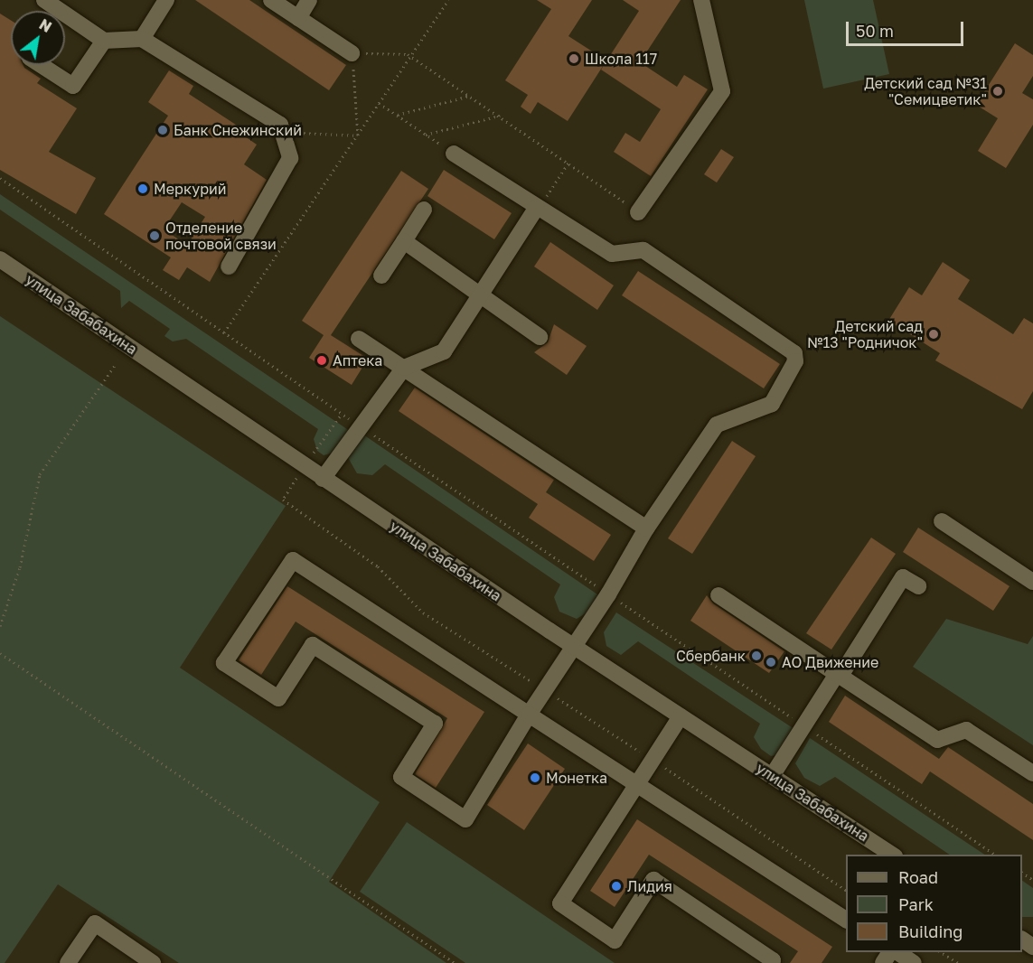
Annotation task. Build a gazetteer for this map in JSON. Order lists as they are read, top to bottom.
{
  "streets": {
    "street": ["улица Забабахина"]
  },
  "places": [
    "Школа 117",
    "Детский сад №31 \"Семицветик\"",
    "Банк Снежинский",
    "Меркурий",
    "Отделение почтовой связи",
    "Детский сад №13 \"Родничок\"",
    "Аптека",
    "Сбербанк",
    "АО Движение",
    "Монетка",
    "Лидия"
  ],
  "legend": ["Road", "Park", "Building"],
  "scale_bar": "50 m",
  "north": "top right"
}
